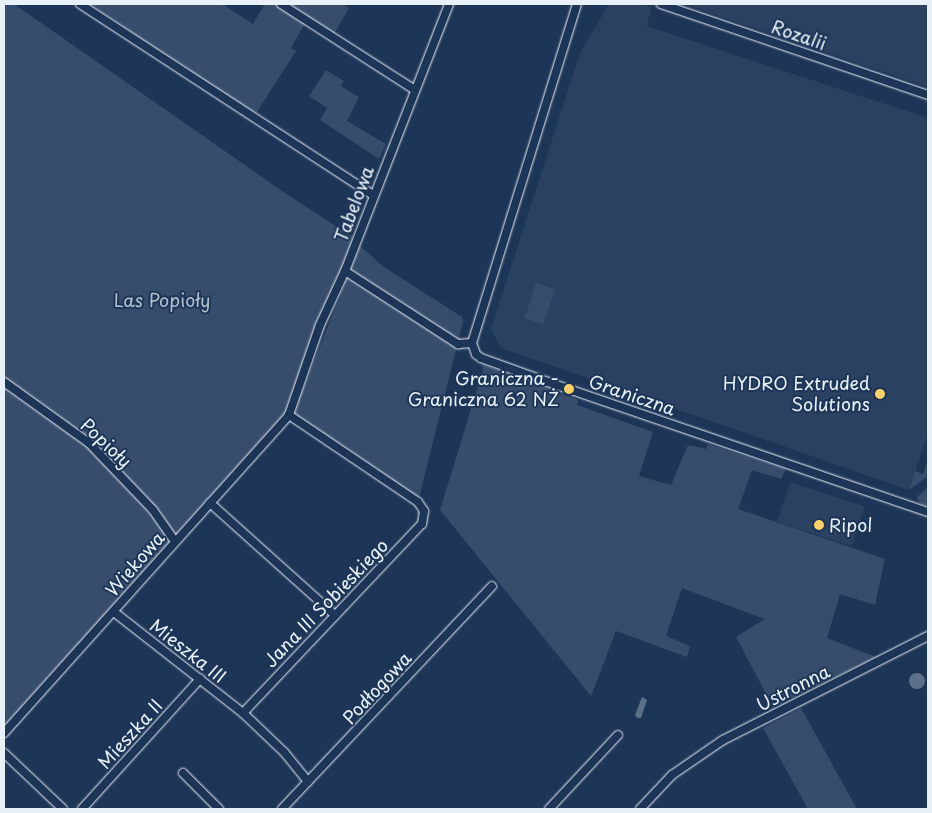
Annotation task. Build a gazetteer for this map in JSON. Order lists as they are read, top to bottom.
{
  "streets": {
    "street": [
      "Rozalii",
      "Tabelowa",
      "Graniczna",
      "Popioły",
      "Wiekowa",
      "Jana III Sobieskiego",
      "Mieszka III",
      "Podłogowa",
      "Ustronna",
      "Mieszka II"
    ]
  },
  "crossings": [
    ["Tabelowa", "Wiekowa"],
    ["Tabelowa", "Jana III Sobieskiego"],
    ["Popioły", "Wiekowa"],
    ["Wiekowa", "Jana III Sobieskiego"],
    ["Wiekowa", "Mieszka III"],
    ["Jana III Sobieskiego", "Mieszka III"],
    ["Mieszka III", "Podłogowa"],
    ["Mieszka III", "Mieszka II"]
  ],
  "parks": ["Las Popioły"],
  "places": ["Graniczna - Graniczna 62 NŻ", "HYDRO Extruded Solutions", "Ripol"]
}
